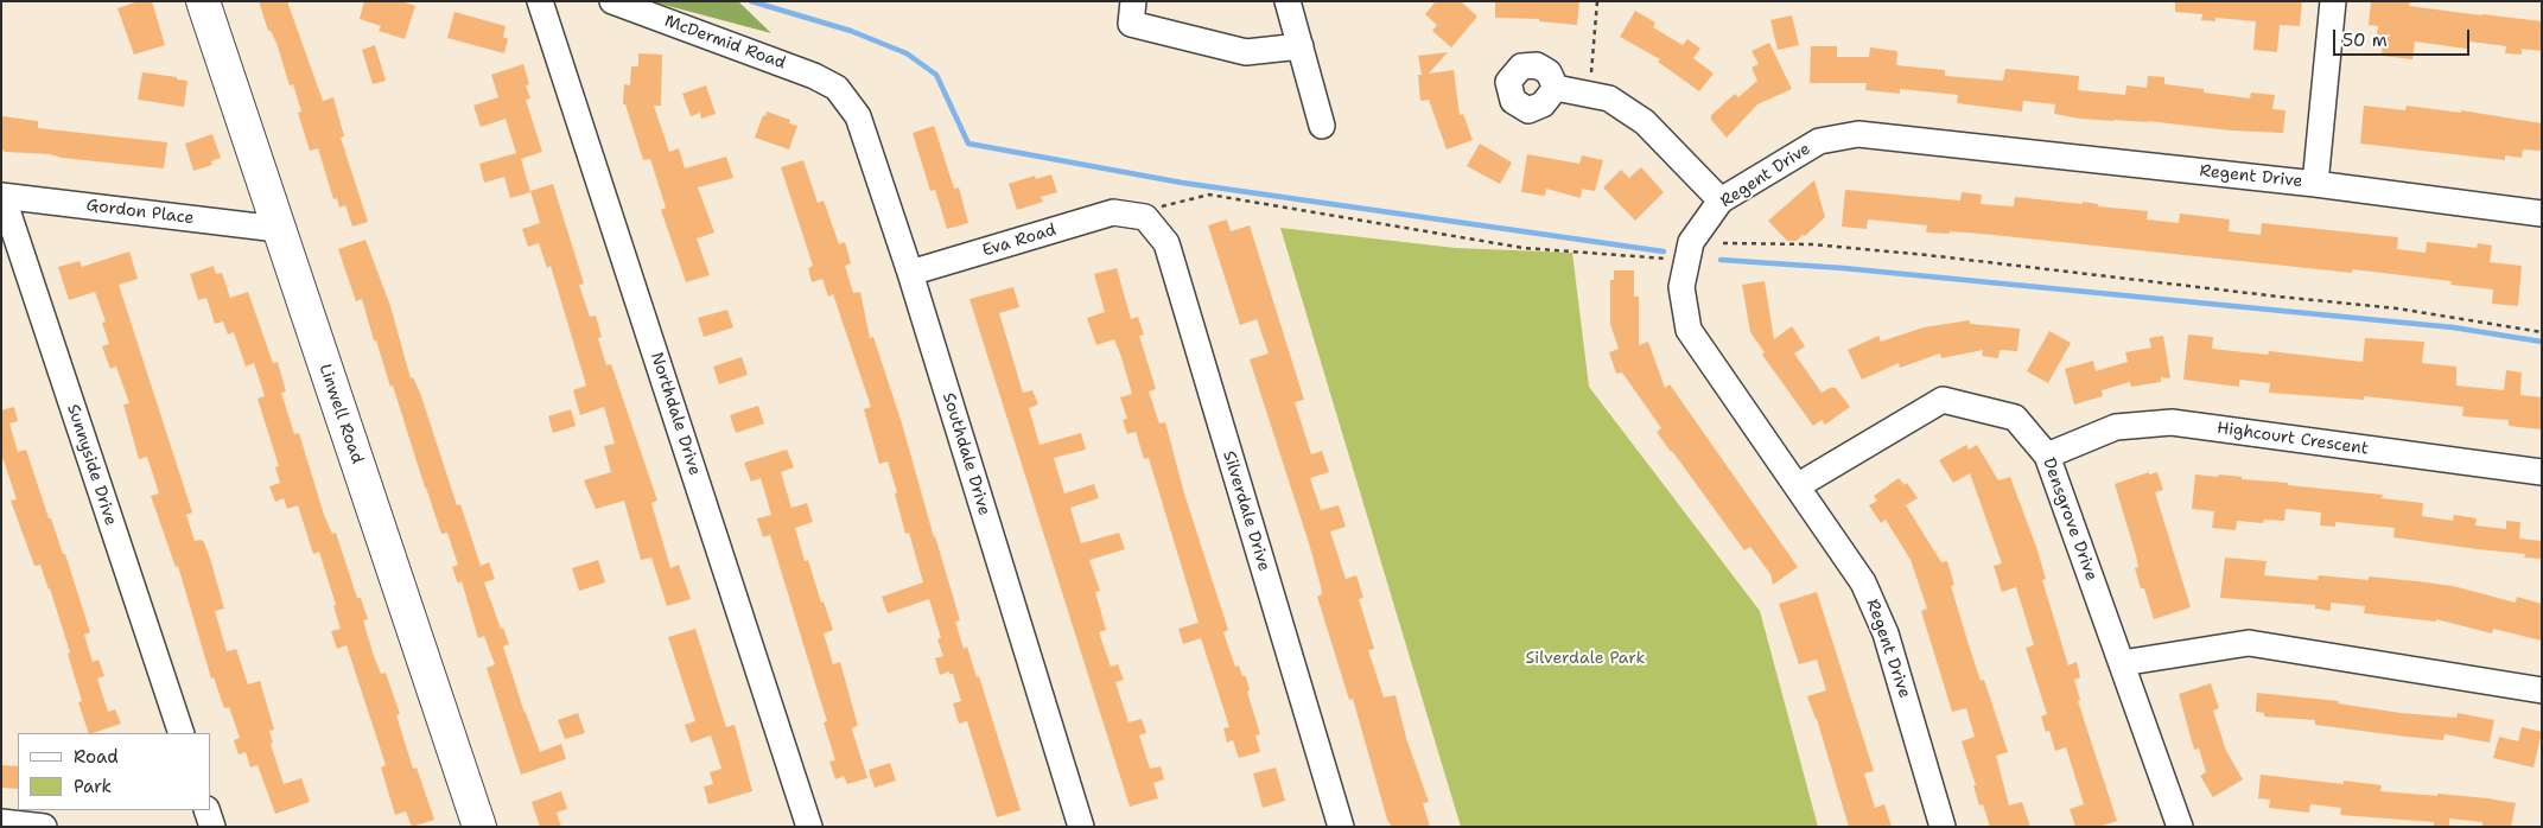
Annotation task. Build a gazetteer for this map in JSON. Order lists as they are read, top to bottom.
{
  "streets": {
    "main road": ["Linwell Road"],
    "street": [
      "McDermid Road",
      "Regent Drive",
      "Gordon Place",
      "Eva Road",
      "Northdale Drive",
      "Highcourt Crescent",
      "Southdale Drive",
      "Sunnyside Drive",
      "Silverdale Drive",
      "Densgrove Drive"
    ]
  },
  "crossings": [
    ["McDermid Road", "Southdale Drive"],
    ["Regent Drive", "Densgrove Drive"],
    ["Gordon Place", "Linwell Road"],
    ["Gordon Place", "Sunnyside Drive"],
    ["Eva Road", "Southdale Drive"],
    ["Eva Road", "Silverdale Drive"],
    ["Highcourt Crescent", "Densgrove Drive"]
  ],
  "parks": ["Silverdale Park"],
  "legend": ["Road", "Park"],
  "scale_bar": "50 m"
}
